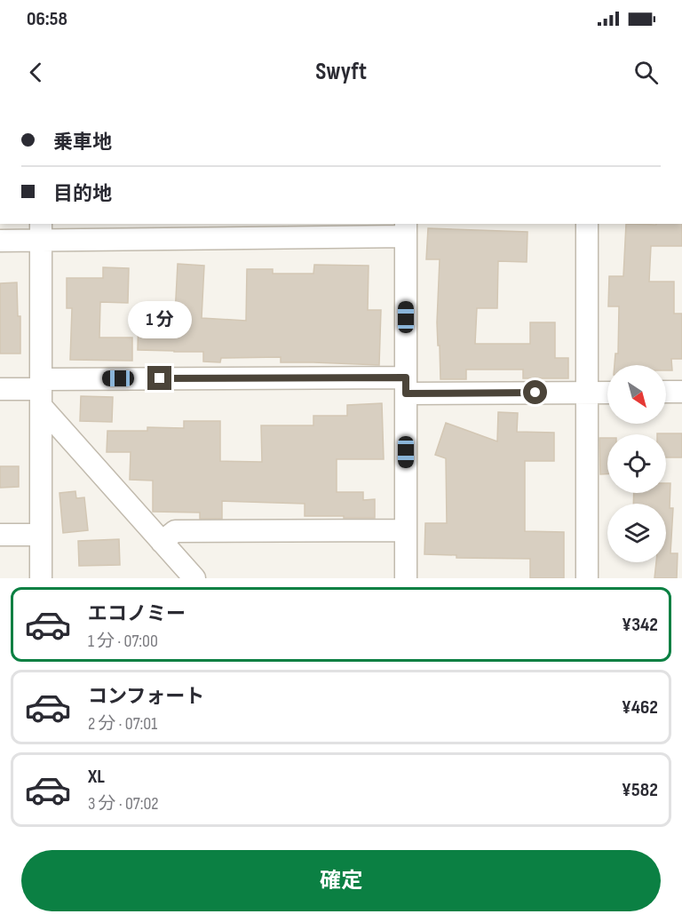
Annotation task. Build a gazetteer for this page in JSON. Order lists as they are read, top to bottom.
{
  "north": "bottom right",
  "page": {
    "status": "06:58",
    "header": "Swyft",
    "banner": ["乗車地", "目的地"],
    "bubble": "1 分",
    "list": [
      {
        "name": "エコノミー",
        "note": "1 分 · 07:00",
        "value": "¥342"
      },
      {
        "name": "コンフォート",
        "note": "2 分 · 07:01",
        "value": "¥462"
      },
      {
        "name": "XL",
        "note": "3 分 · 07:02",
        "value": "¥582"
      }
    ],
    "buttons": "確定"
  }
}
